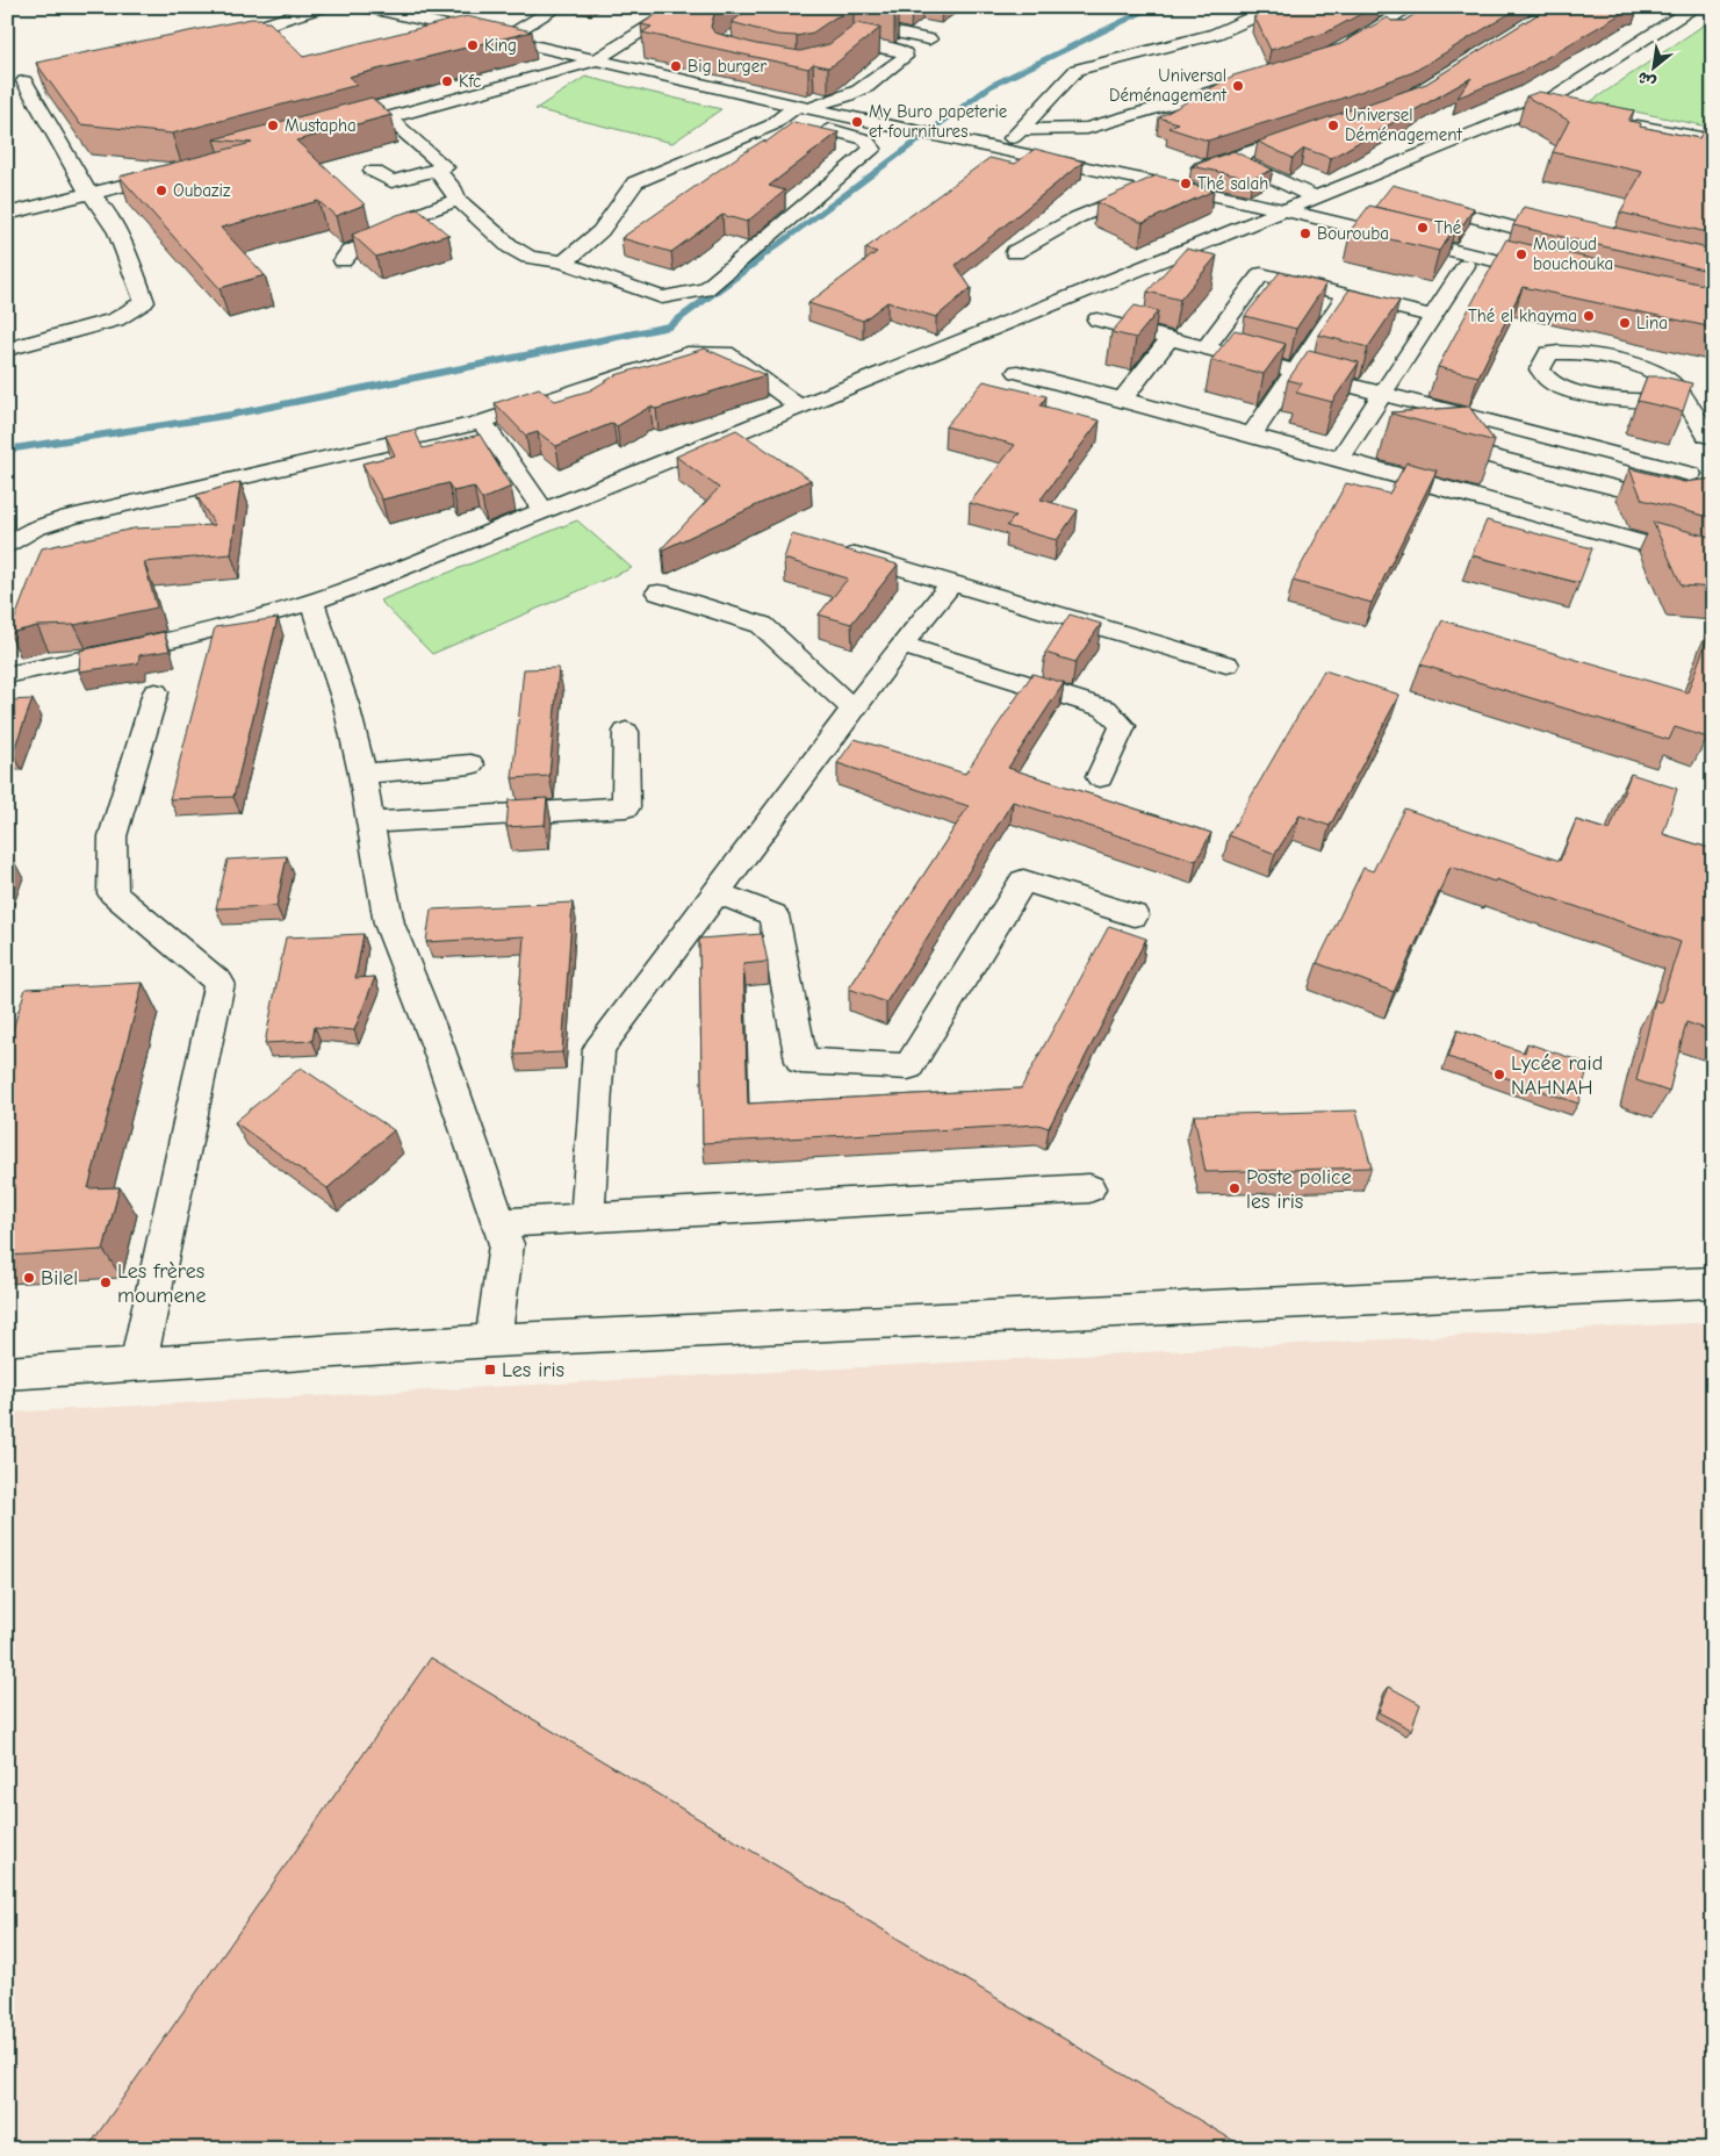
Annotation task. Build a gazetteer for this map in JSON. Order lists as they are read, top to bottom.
{
  "places": {
    "other": [
      "King",
      "Big burger",
      "Kfc",
      "Universal Déménagement",
      "My Buro papeterie et fournitures",
      "Mustapha",
      "Universel Déménagement",
      "Thé salah",
      "Oubaziz",
      "Thé",
      "Bourouba",
      "Mouloud bouchouka",
      "Thé el khayma",
      "Lina",
      "Lycée raid NAHNAH",
      "Poste police les iris",
      "Bilel",
      "Les frères moumene"
    ],
    "transit": ["Les iris"]
  },
  "north": "bottom left"
}
